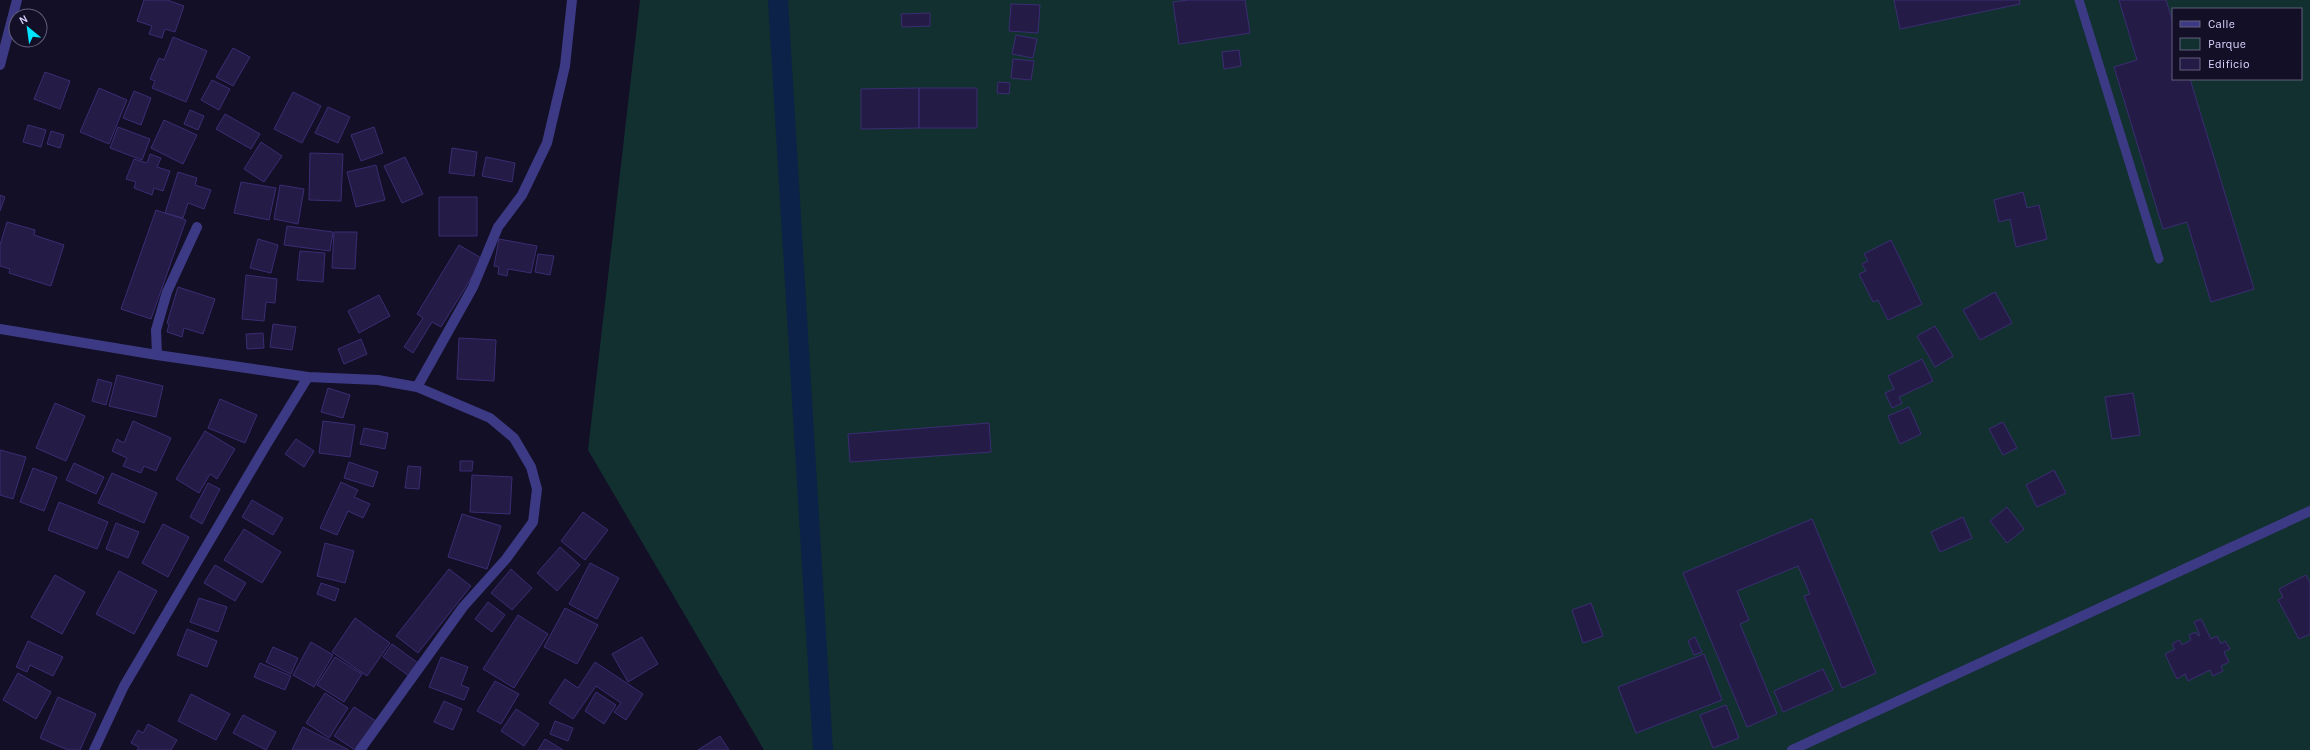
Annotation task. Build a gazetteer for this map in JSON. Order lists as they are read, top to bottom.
{
  "legend": ["Calle", "Parque", "Edificio"],
  "north": "top left"
}
